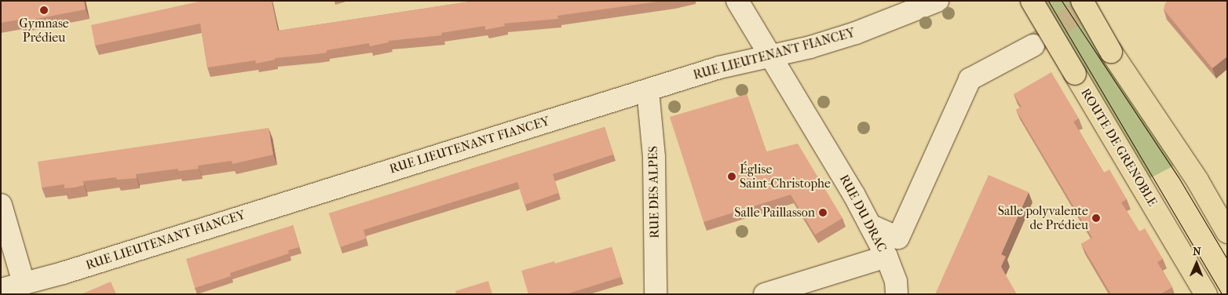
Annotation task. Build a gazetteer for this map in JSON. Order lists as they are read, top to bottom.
{
  "streets": {
    "main road": ["ROUTE DE GRENOBLE"],
    "street": ["RUE LIEUTENANT FIANCEY", "RUE DES ALPES", "RUE DU DRAC"]
  },
  "crossings": [
    ["RUE LIEUTENANT FIANCEY", "RUE DES ALPES"],
    ["RUE LIEUTENANT FIANCEY", "RUE DU DRAC"]
  ],
  "places": [
    "Gymnase Prédieu",
    "Église Saint-Christophe",
    "Salle Paillasson",
    "Salle polyvalente de Prédieu"
  ],
  "north": "top"
}
